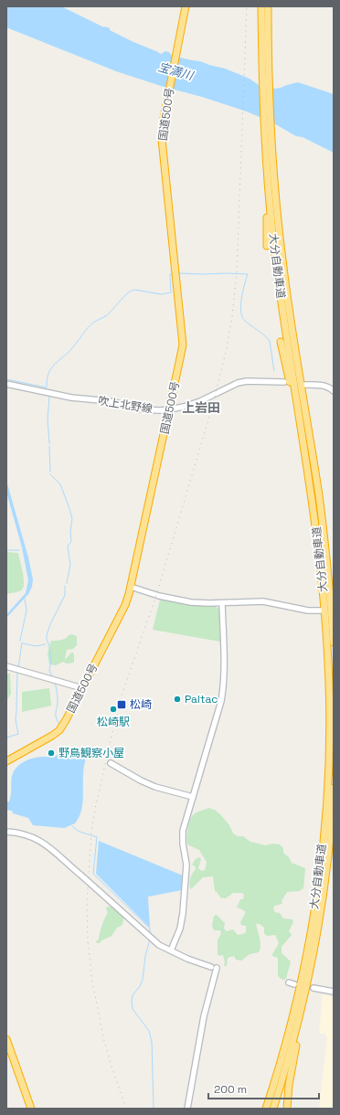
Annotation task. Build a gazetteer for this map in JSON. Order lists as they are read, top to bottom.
{
  "streets": {
    "highway": ["国道500号", "大分自動車道"],
    "street": ["吹上北野線"]
  },
  "crossings": [
    ["国道500号", "吹上北野線"]
  ],
  "districts": ["上岩田"],
  "water": ["宝満川"],
  "places": {
    "other": ["Paltac", "松崎駅", "野鳥観察小屋"],
    "transit": ["松崎"]
  },
  "scale_bar": "200 m"
}
